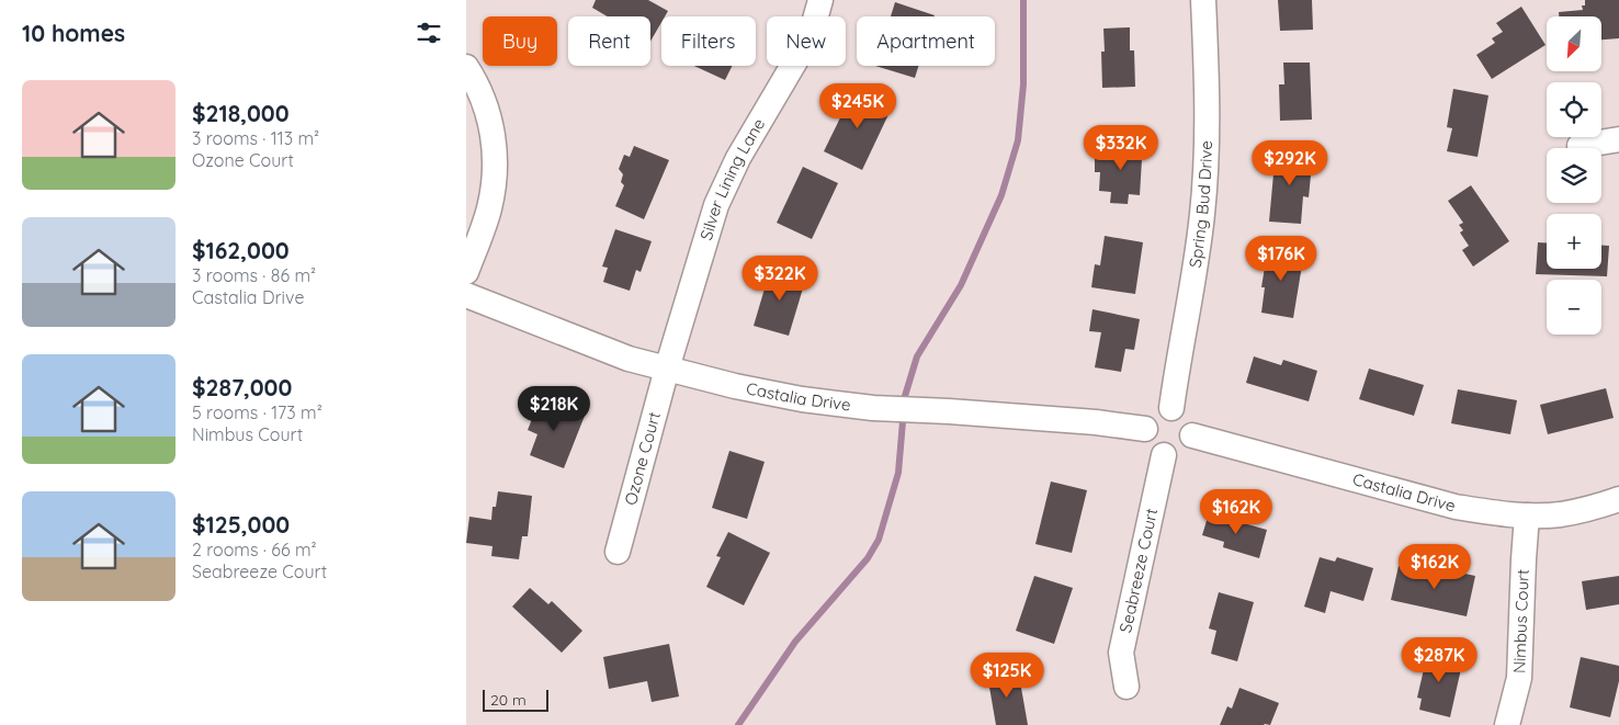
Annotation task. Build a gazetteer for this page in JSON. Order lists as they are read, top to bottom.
{
  "streets": {
    "street": [
      "Silver Lining Lane",
      "Spring Bud Drive",
      "Castalia Drive",
      "Ozone Court",
      "Seabreeze Court",
      "Nimbus Court"
    ]
  },
  "crossings": [
    ["Silver Lining Lane", "Castalia Drive"],
    ["Silver Lining Lane", "Ozone Court"],
    ["Spring Bud Drive", "Castalia Drive"],
    ["Spring Bud Drive", "Seabreeze Court"],
    ["Castalia Drive", "Ozone Court"],
    ["Castalia Drive", "Seabreeze Court"],
    ["Castalia Drive", "Nimbus Court"]
  ],
  "scale_bar": "20 m",
  "north": "bottom left",
  "page": {
    "heading": "10 homes",
    "map_buttons": ["+", "−"],
    "chip": [
      "Buy",
      "Rent",
      "Filters",
      "New",
      "Apartment"
    ],
    "list": [
      {
        "name": "$218,000",
        "note": "3 rooms · 113 m² · Ozone Court"
      },
      {
        "name": "$162,000",
        "note": "3 rooms · 86 m² · Castalia Drive"
      },
      {
        "name": "$287,000",
        "note": "5 rooms · 173 m² · Nimbus Court"
      },
      {
        "name": "$125,000",
        "note": "2 rooms · 66 m² · Seabreeze Court"
      }
    ],
    "price": [
      "$245K",
      "$332K",
      "$292K",
      "$176K",
      "$322K",
      "$218K",
      "$162K",
      "$162K",
      "$287K",
      "$125K"
    ],
    "scale": "20 m"
  }
}
